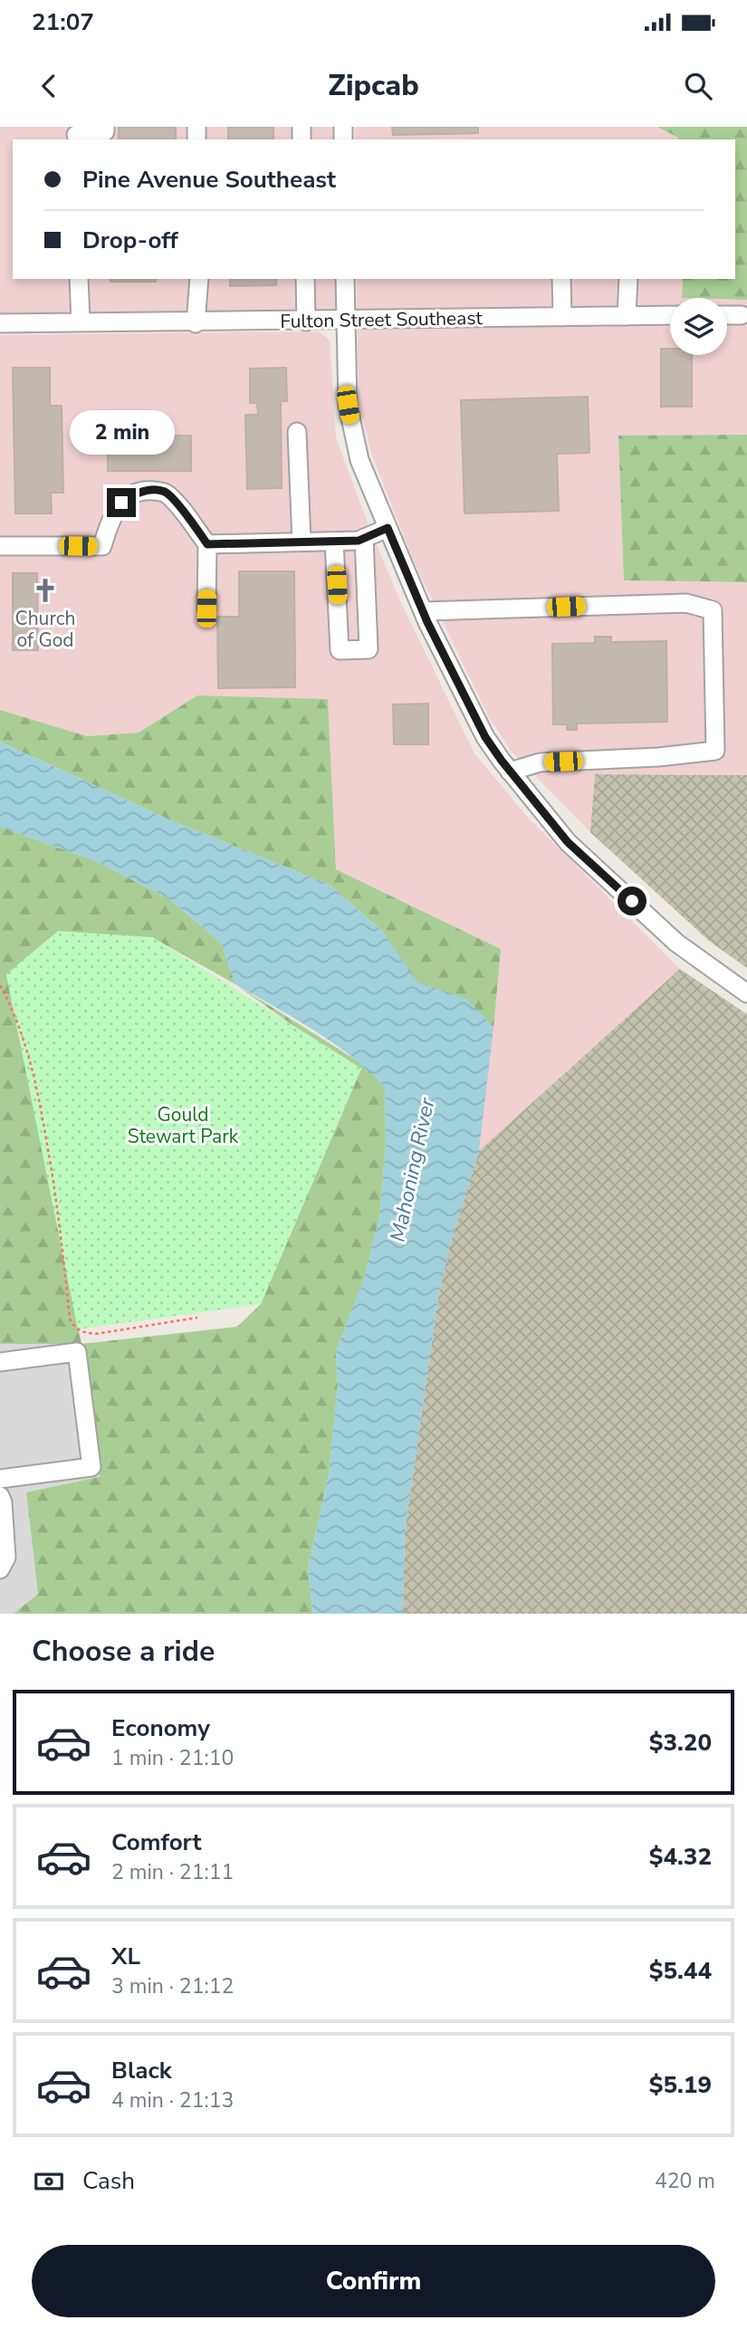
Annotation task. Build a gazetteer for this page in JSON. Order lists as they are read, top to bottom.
{
  "streets": {
    "street": ["Fulton Street Southeast"]
  },
  "water": ["Mahoning River"],
  "parks": ["Gould Stewart Park"],
  "places": {
    "church": ["Church of God"]
  },
  "page": {
    "status": "21:07",
    "header": "Zipcab",
    "banner": ["Pine Avenue Southeast", "Drop-off"],
    "bubble": "2 min",
    "heading": "Choose a ride",
    "list": [
      {
        "name": "Economy",
        "note": "1 min · 21:10",
        "value": "$3.20"
      },
      {
        "name": "Comfort",
        "note": "2 min · 21:11",
        "value": "$4.32"
      },
      {
        "name": "XL",
        "note": "3 min · 21:12",
        "value": "$5.44"
      },
      {
        "name": "Black",
        "note": "4 min · 21:13",
        "value": "$5.19"
      }
    ],
    "pay": ["Cash", "420 m"],
    "buttons": "Confirm"
  }
}
